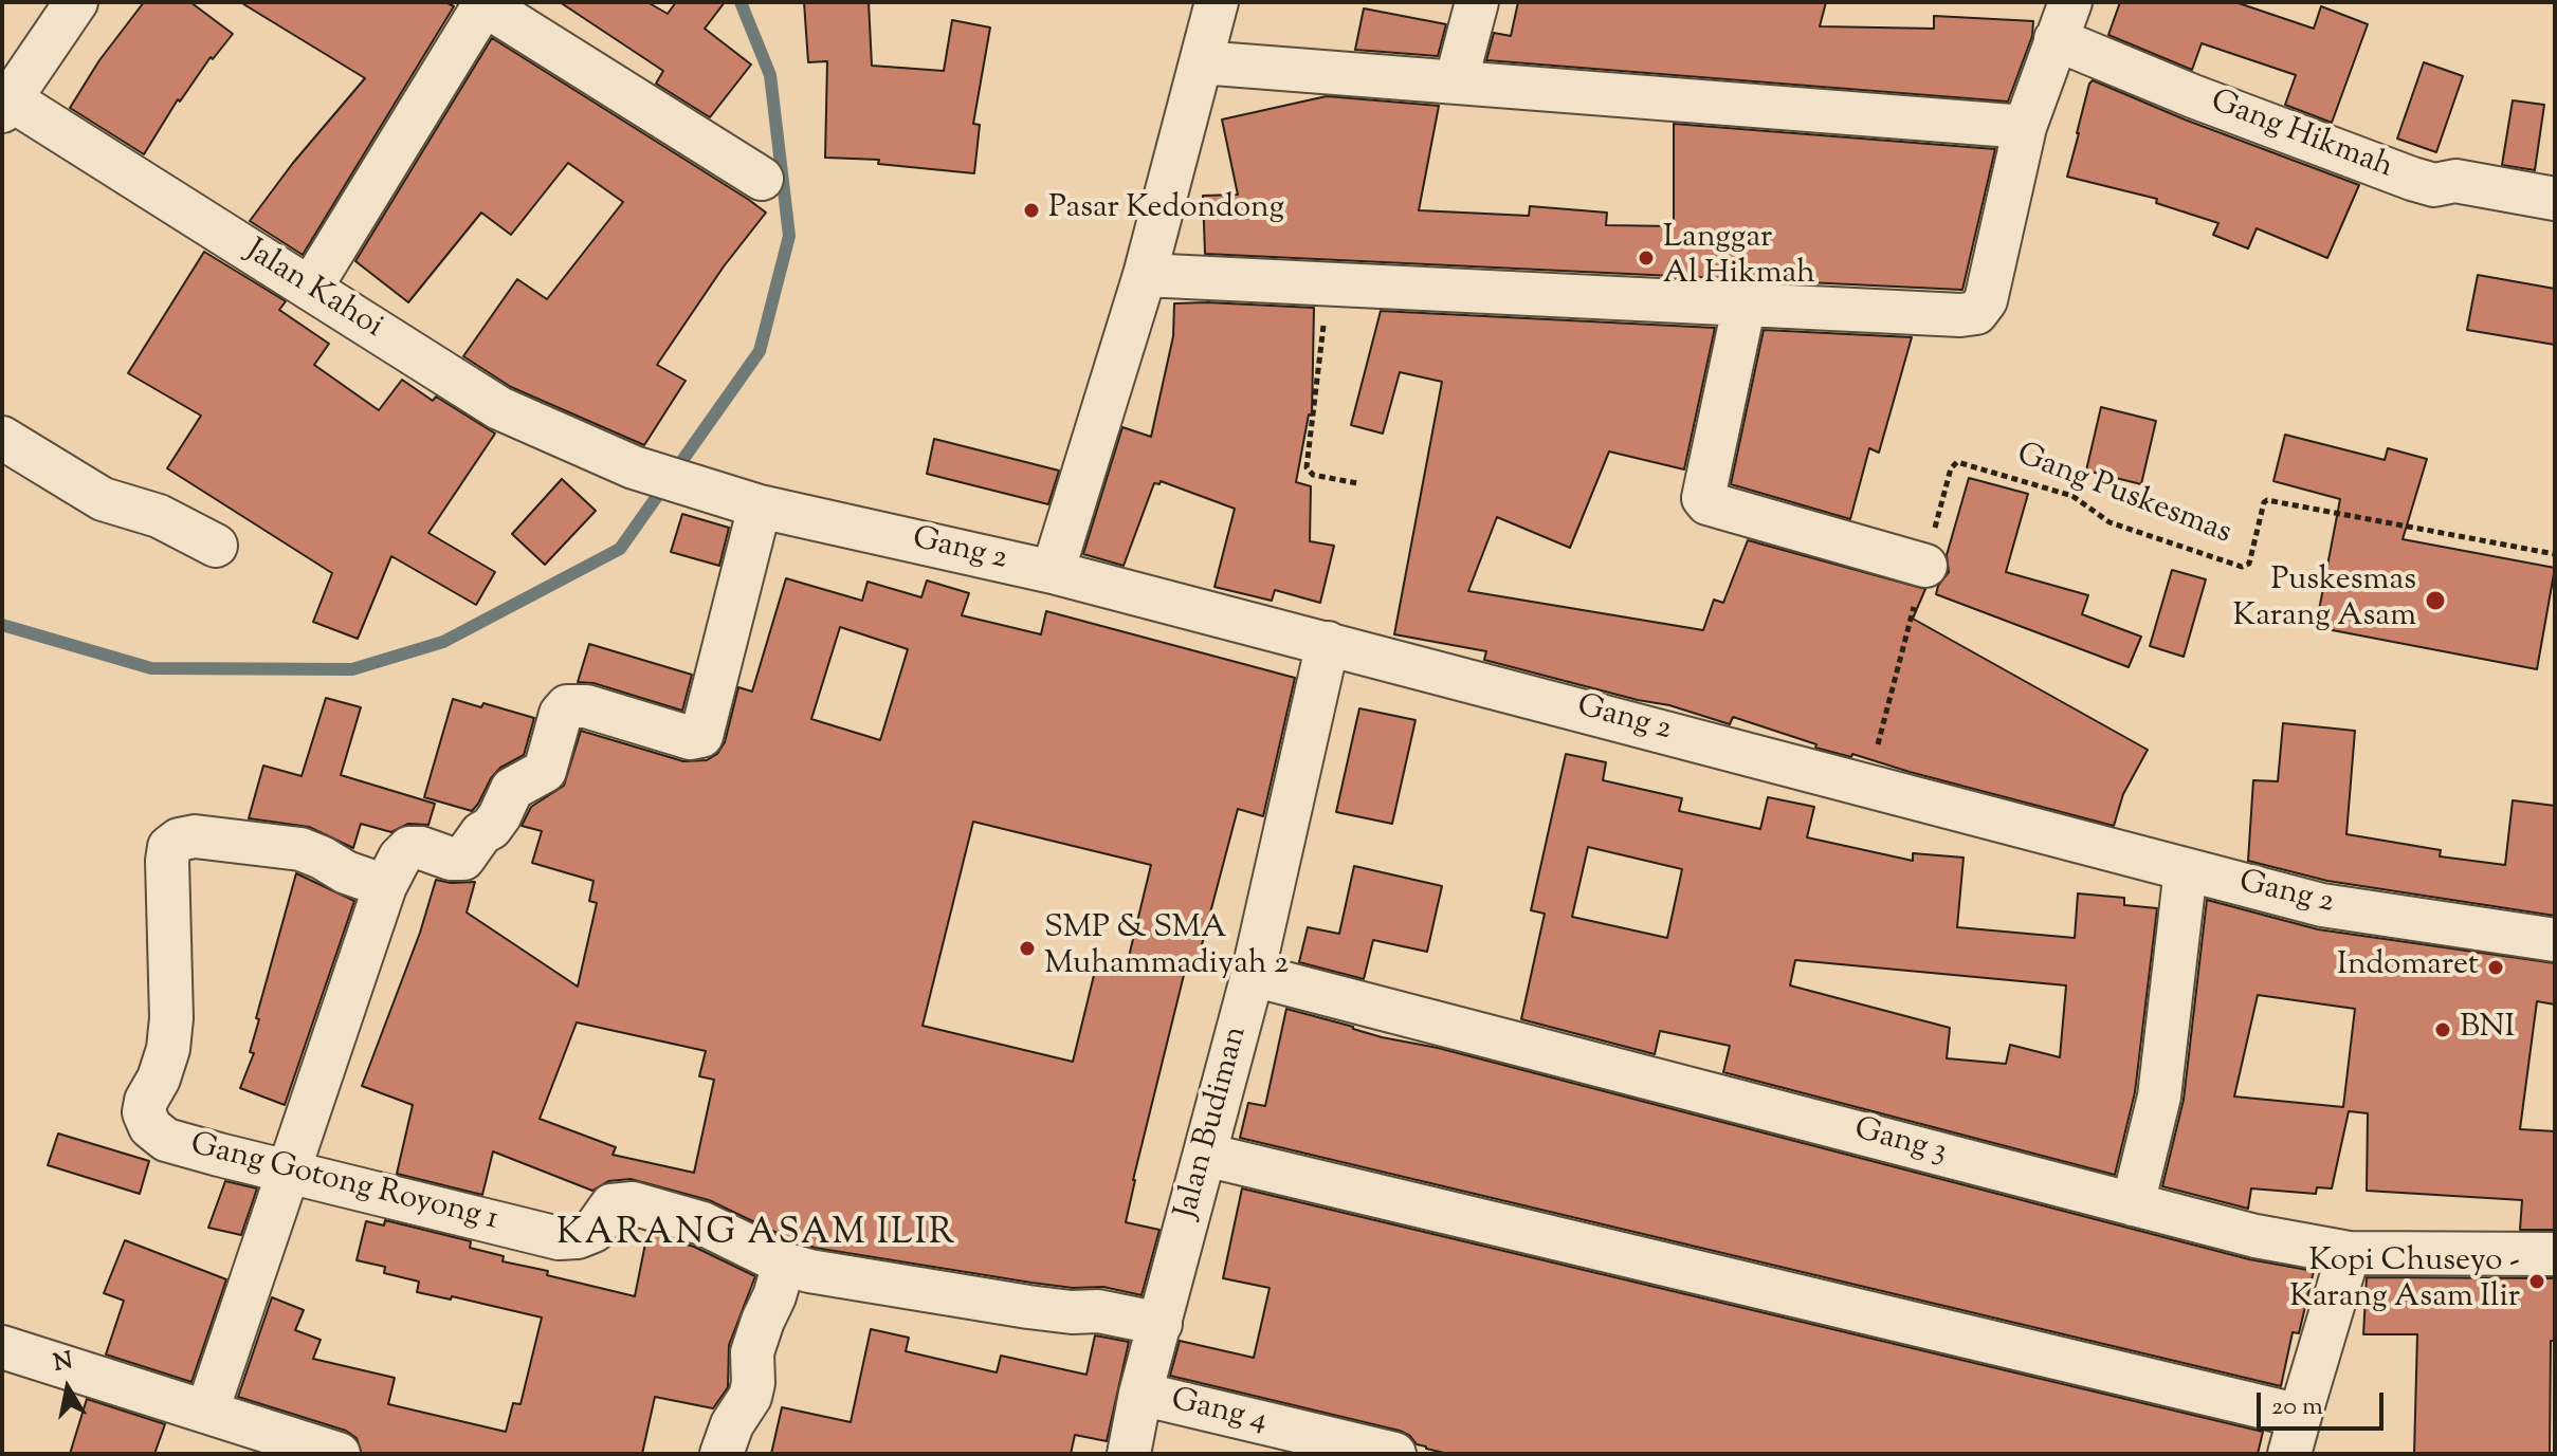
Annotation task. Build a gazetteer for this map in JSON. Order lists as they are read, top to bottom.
{
  "streets": {
    "street": [
      "Gang Hikmah",
      "Jalan Kahoi",
      "Gang 2",
      "Jalan Budiman",
      "Gang 3",
      "Gang Gotong Royong 1",
      "Gang 4"
    ],
    "path": ["Gang Puskesmas"]
  },
  "crossings": [
    ["Jalan Kahoi", "Gang 2"],
    ["Gang Puskesmas", "Gang 2"],
    ["Gang 2", "Jalan Budiman"],
    ["Jalan Budiman", "Gang 3"],
    ["Jalan Budiman", "Gang 4"]
  ],
  "districts": ["KARANG ASAM ILIR"],
  "places": [
    "Pasar Kedondong",
    "Langgar Al Hikmah",
    "Puskesmas Karang Asam",
    "SMP & SMA Muhammadiyah 2",
    "Indomaret",
    "BNI",
    "Kopi Chuseyo - Karang Asam Ilir"
  ],
  "scale_bar": "20 m",
  "north": "top"
}
